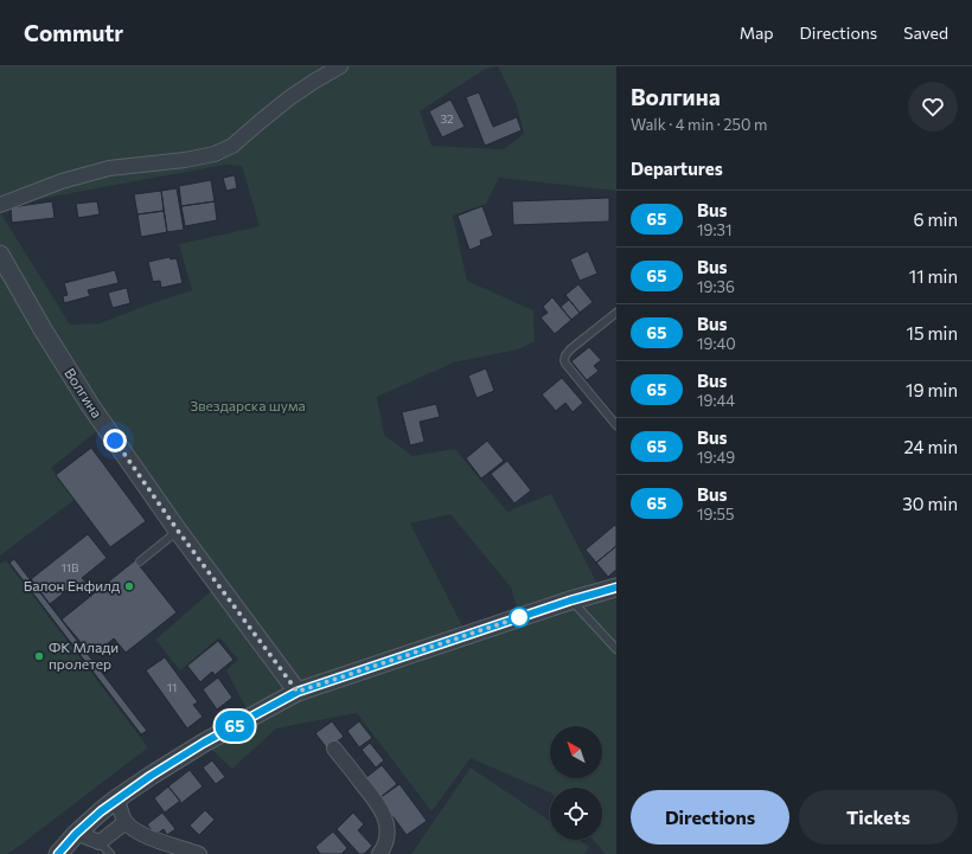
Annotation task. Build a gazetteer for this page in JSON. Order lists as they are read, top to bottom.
{
  "streets": {
    "street": ["Волгина"]
  },
  "parks": ["Звездарска шума"],
  "places": ["Балон Енфилд", "ФК Млади пролетер"],
  "lines": ["bus line 65"],
  "house_numbers": ["32", "11B", "11"],
  "north": "top left",
  "page": {
    "header": "Commutr",
    "nav": ["Map", "Directions", "Saved"],
    "on_map": "65",
    "heading": [
      ["Волгина", "Walk · 4 min · 250 m"],
      "Departures"
    ],
    "list": [
      {
        "mark": "65",
        "name": "Bus",
        "note": "19:31",
        "value": "6 min"
      },
      {
        "mark": "65",
        "name": "Bus",
        "note": "19:36",
        "value": "11 min"
      },
      {
        "mark": "65",
        "name": "Bus",
        "note": "19:40",
        "value": "15 min"
      },
      {
        "mark": "65",
        "name": "Bus",
        "note": "19:44",
        "value": "19 min"
      },
      {
        "mark": "65",
        "name": "Bus",
        "note": "19:49",
        "value": "24 min"
      },
      {
        "mark": "65",
        "name": "Bus",
        "note": "19:55",
        "value": "30 min"
      }
    ],
    "buttons": ["Directions", "Tickets"]
  }
}
